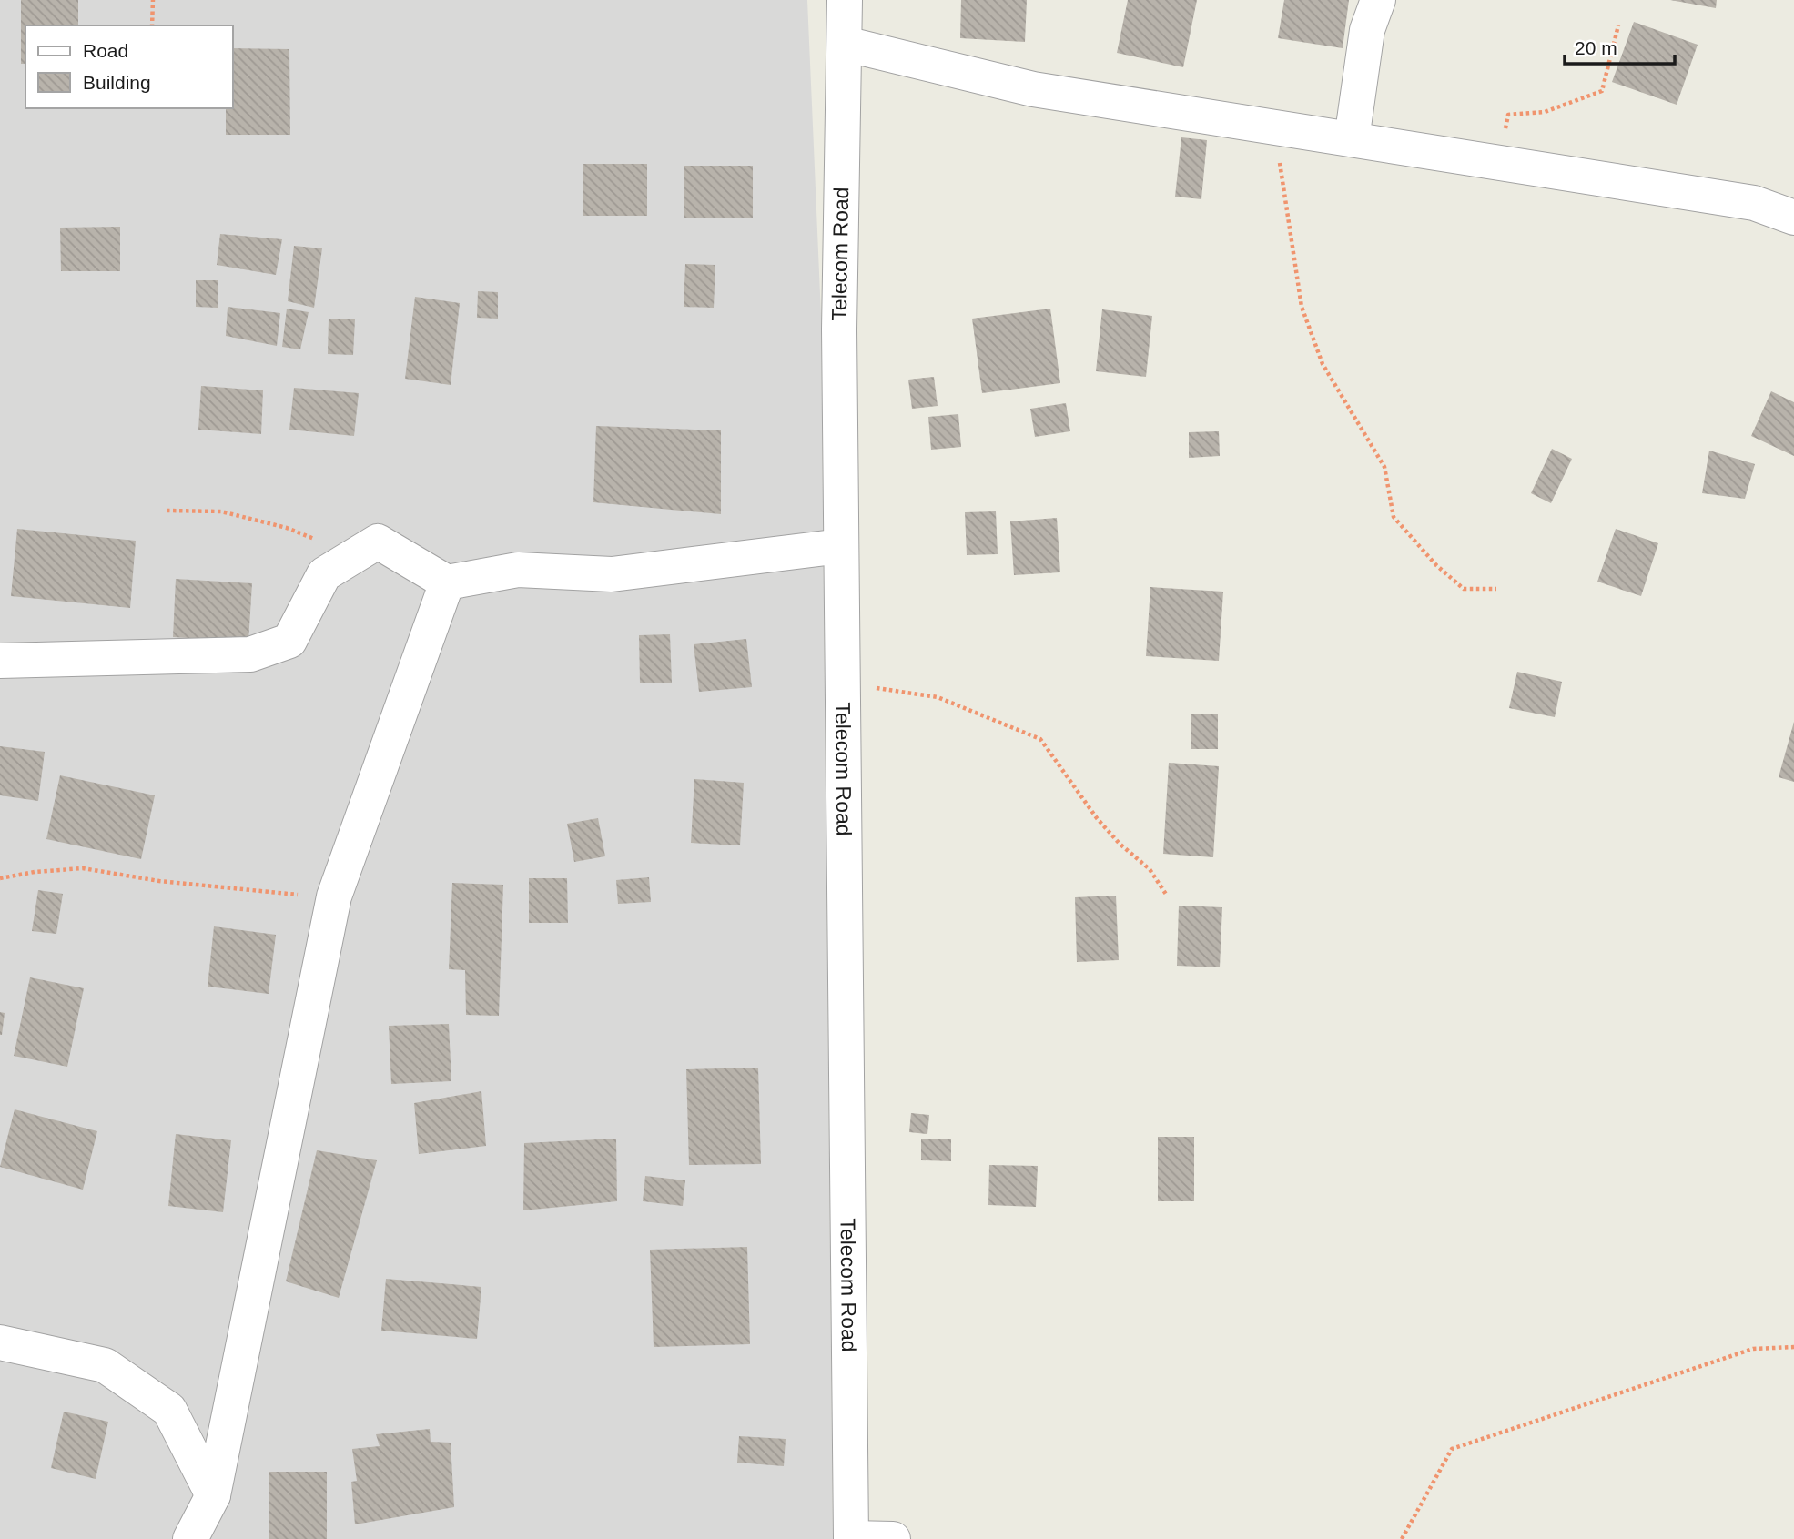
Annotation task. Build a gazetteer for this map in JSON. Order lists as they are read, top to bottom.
{
  "streets": {
    "street": ["Telecom Road"]
  },
  "legend": ["Road", "Building"],
  "scale_bar": "20 m"
}
